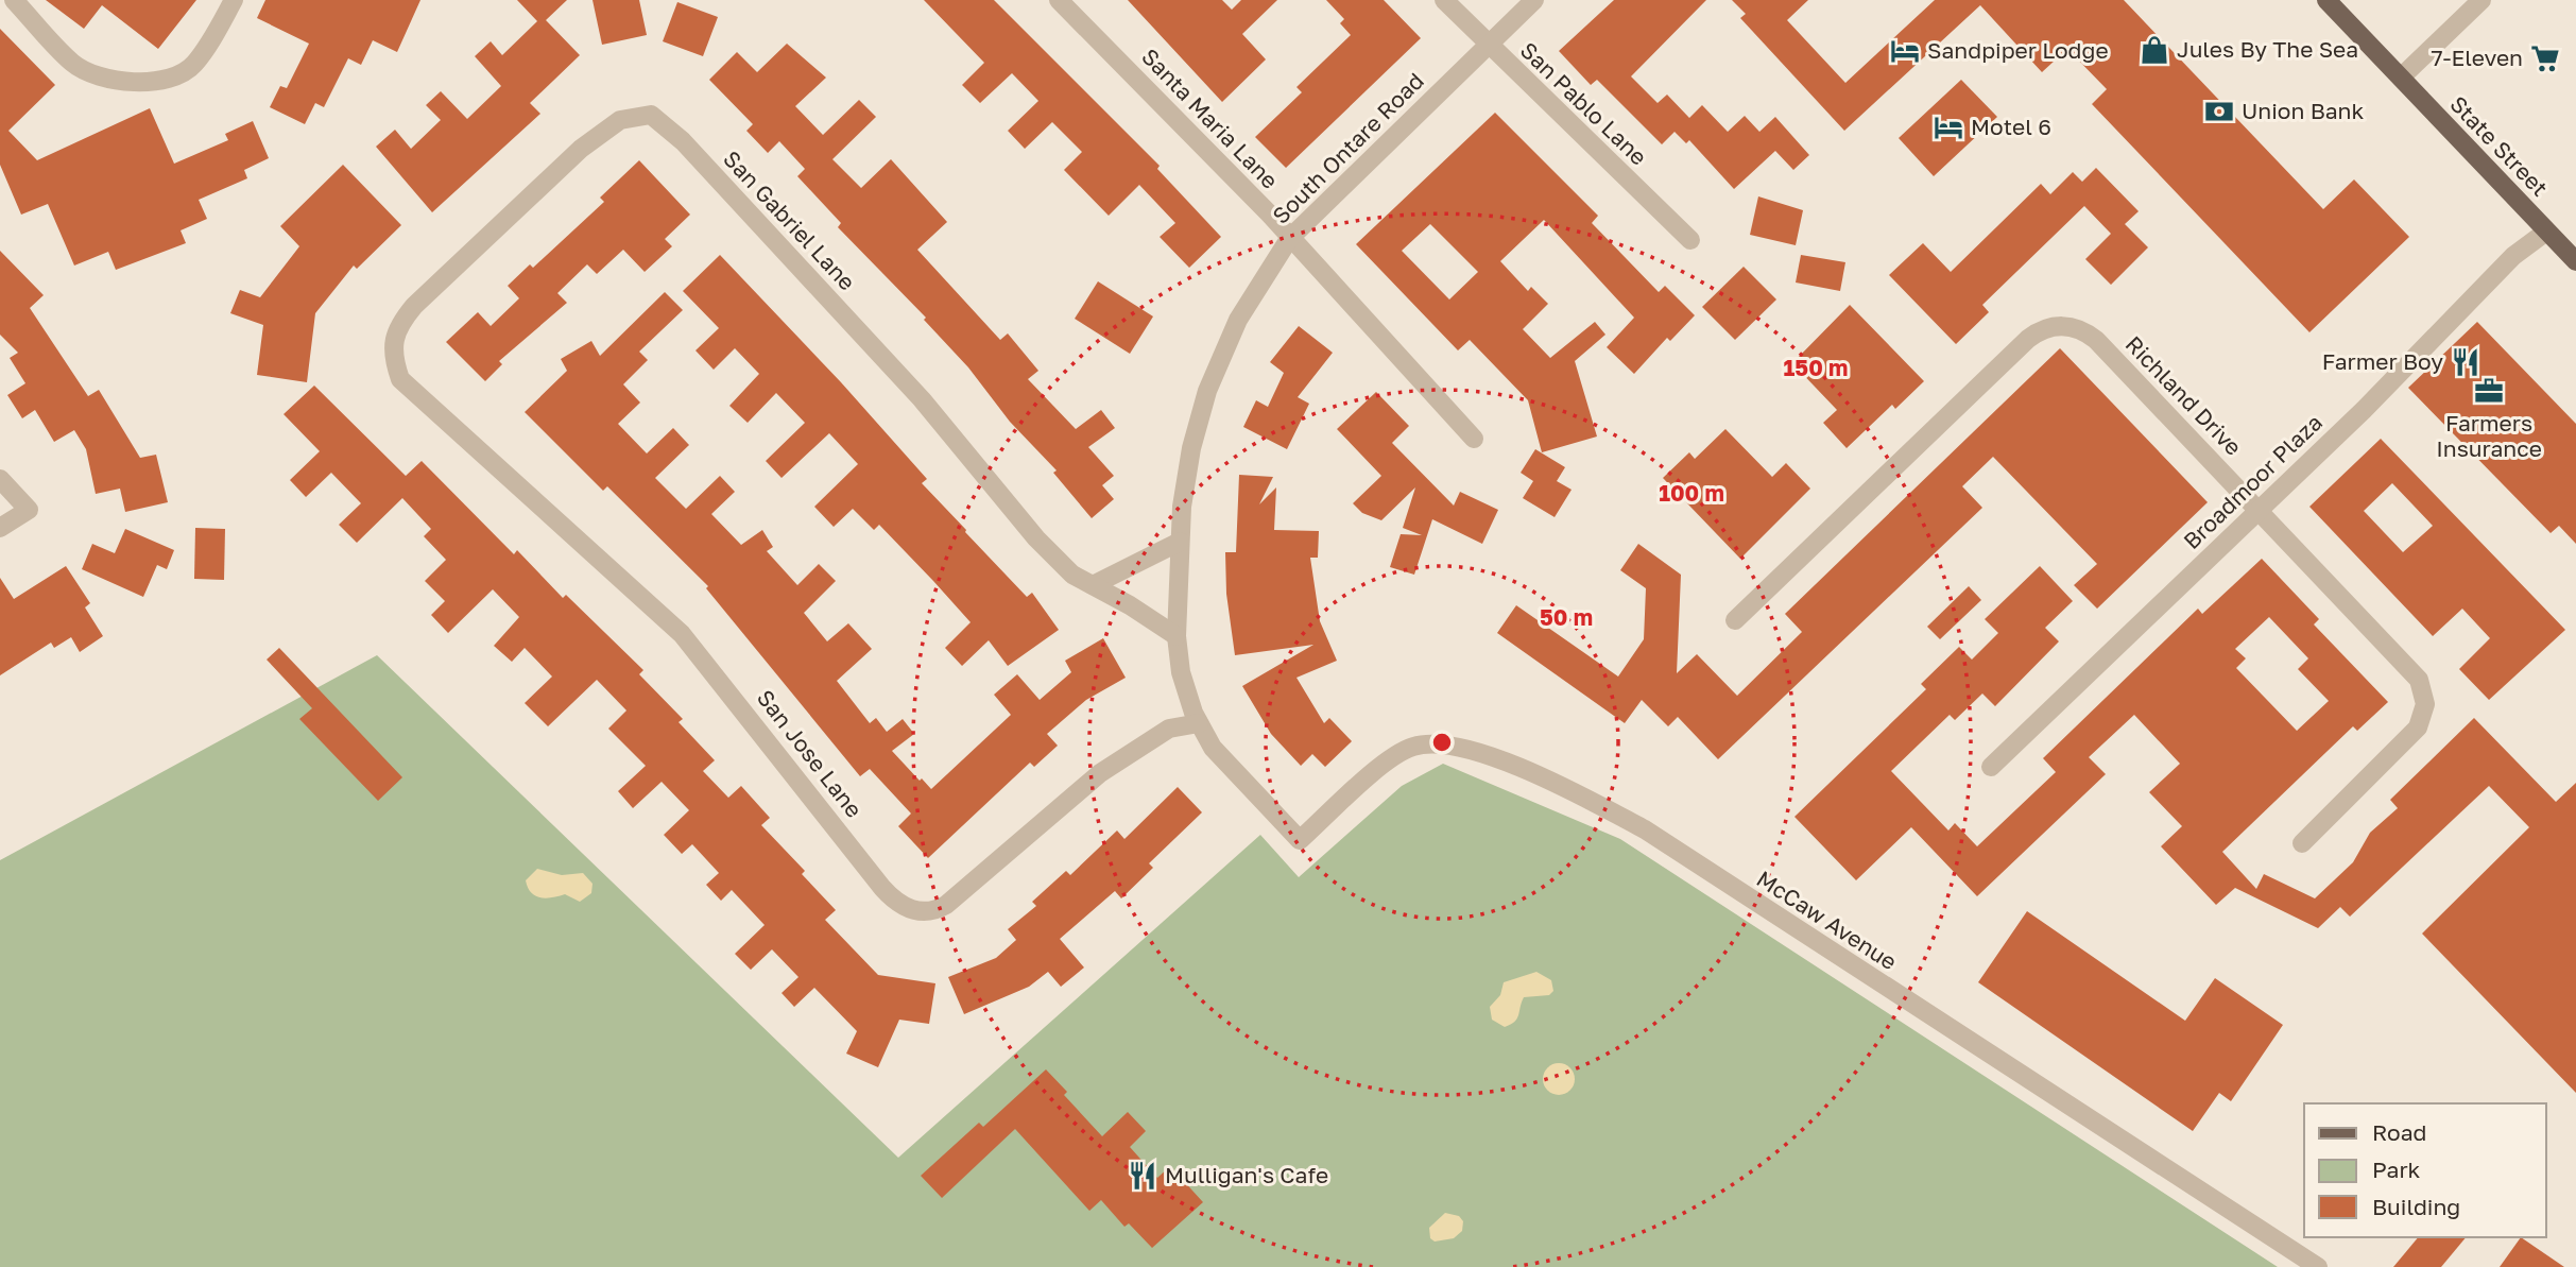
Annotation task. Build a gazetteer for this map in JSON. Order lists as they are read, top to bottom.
{
  "streets": {
    "main road": ["State Street"],
    "street": [
      "San Pablo Lane",
      "Santa Maria Lane",
      "South Ontare Road",
      "San Gabriel Lane",
      "Richland Drive",
      "Broadmoor Plaza",
      "San Jose Lane",
      "McCaw Avenue"
    ]
  },
  "crossings": [
    ["San Pablo Lane", "South Ontare Road"],
    ["Santa Maria Lane", "South Ontare Road"],
    ["State Street", "Broadmoor Plaza"],
    ["South Ontare Road", "San Gabriel Lane"],
    ["South Ontare Road", "San Jose Lane"],
    ["South Ontare Road", "McCaw Avenue"],
    ["San Gabriel Lane", "San Jose Lane"],
    ["Richland Drive", "Broadmoor Plaza"]
  ],
  "places": {
    "shop": ["Jules By The Sea"],
    "hotel": ["Sandpiper Lodge", "Motel 6"],
    "supermarket": ["7-Eleven"],
    "bank": ["Union Bank"],
    "restaurant": ["Farmer Boy", "Mulligan's Cafe"],
    "office": ["Farmers Insurance"]
  },
  "legend": ["Road", "Park", "Building"],
  "rings": ["150 m", "100 m", "50 m"]
}
